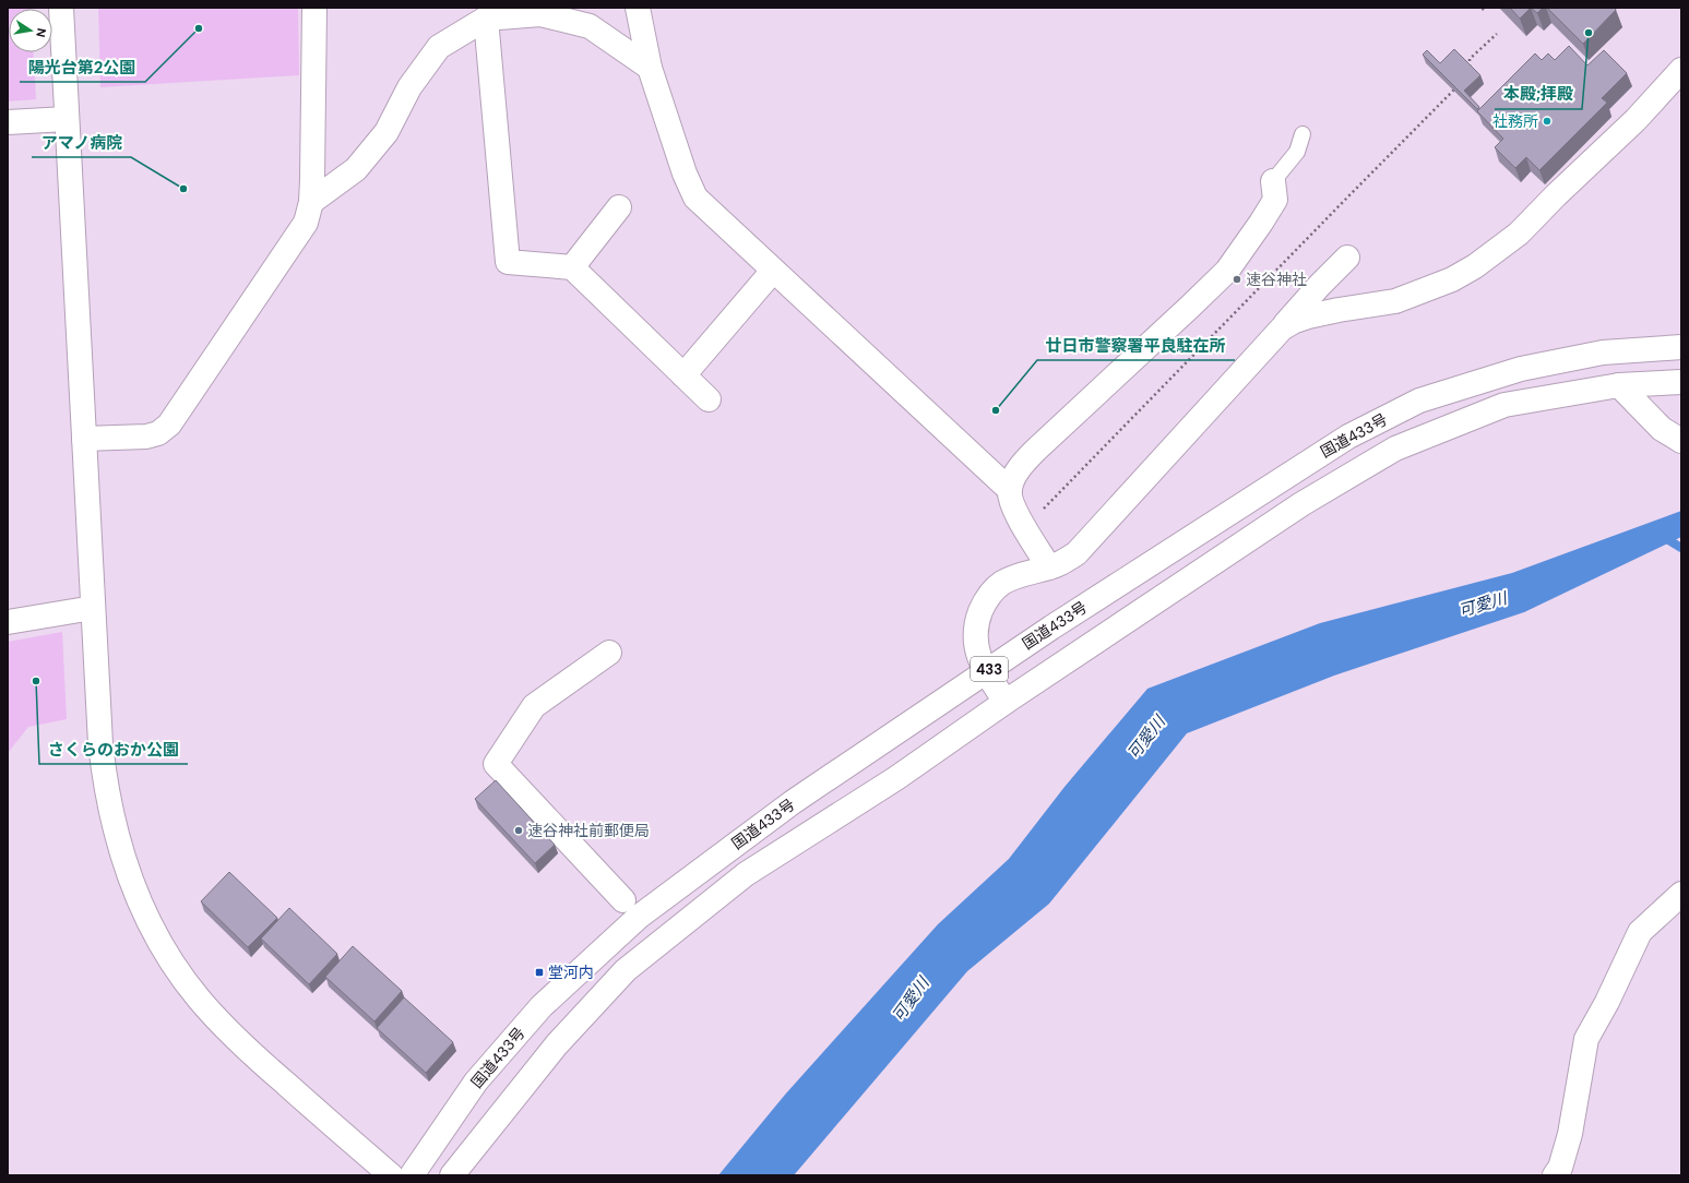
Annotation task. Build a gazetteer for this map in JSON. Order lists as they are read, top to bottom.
{
  "streets": {
    "main road": ["国道433号", "433"]
  },
  "water": ["可愛川"],
  "places": {
    "other": [
      "陽光台第2公園",
      "本殿;拝殿",
      "社務所",
      "アマノ病院",
      "速谷神社",
      "廿日市警察署平良駐在所",
      "さくらのおか公園",
      "速谷神社前郵便局"
    ],
    "transit": ["堂河内"]
  },
  "north": "right"
}
